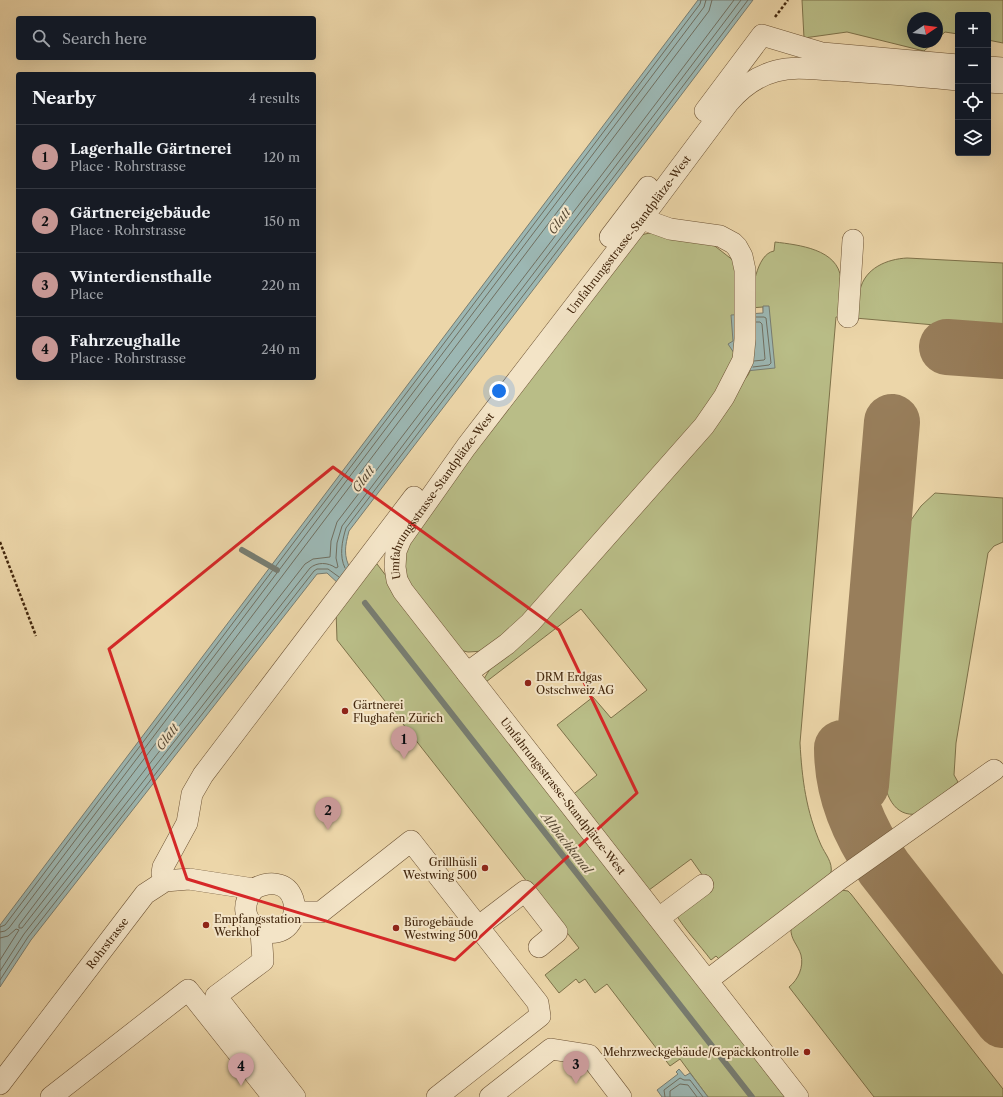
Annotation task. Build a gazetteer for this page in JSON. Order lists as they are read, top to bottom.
{
  "streets": {
    "street": ["Umfahrungsstrasse-Standplätze-West", "Rohrstrasse"]
  },
  "water": ["Glatt", "Altbachkanal"],
  "places": [
    "DRM Erdgas Ostschweiz AG",
    "Gärtnerei Flughafen Zürich",
    "Grillhüsli Westwing 500",
    "Empfangsstation Werkhof",
    "Bürogebäude Westwing 500",
    "Mehrzweckgebäude/Gepäckkontrolle"
  ],
  "north": "right",
  "page": {
    "map_buttons": ["+", "−"],
    "search": "Search here",
    "heading": ["Nearby", "4 results"],
    "list": [
      {
        "mark": "1",
        "name": "Lagerhalle Gärtnerei",
        "note": "Place · Rohrstrasse",
        "value": "120 m"
      },
      {
        "mark": "2",
        "name": "Gärtnereigebäude",
        "note": "Place · Rohrstrasse",
        "value": "150 m"
      },
      {
        "mark": "3",
        "name": "Winterdiensthalle",
        "note": "Place",
        "value": "220 m"
      },
      {
        "mark": "4",
        "name": "Fahrzeughalle",
        "note": "Place · Rohrstrasse",
        "value": "240 m"
      }
    ],
    "pins": [
      "1",
      "2",
      "3",
      "4"
    ]
  }
}
